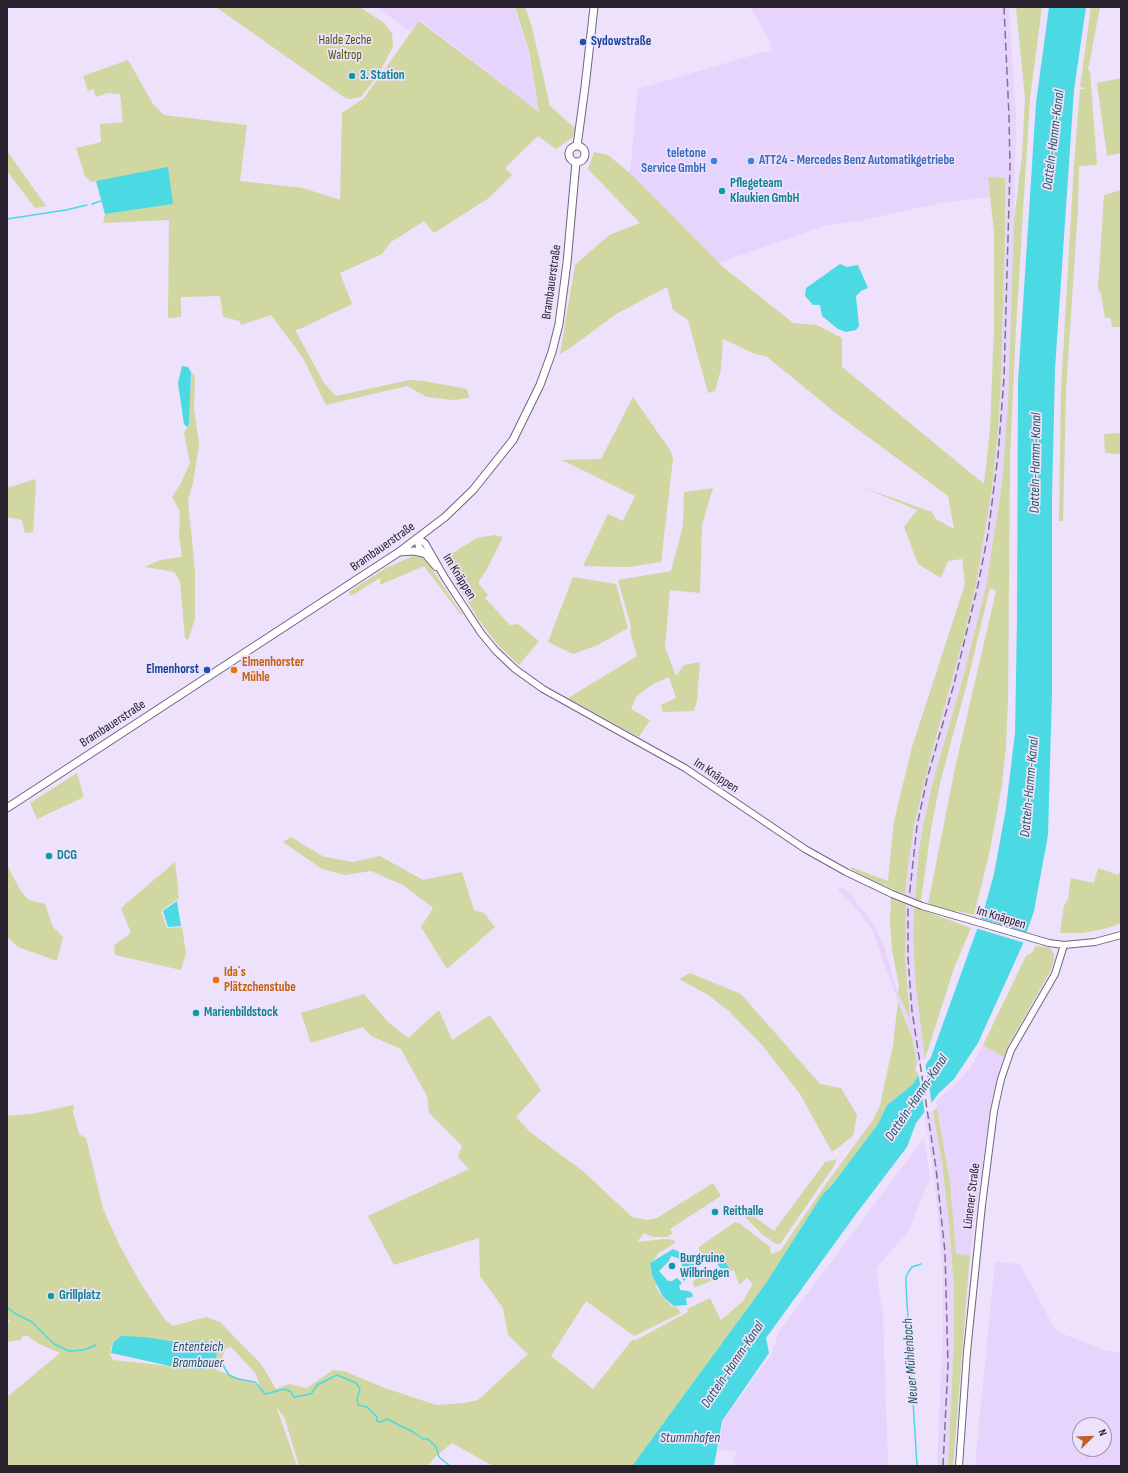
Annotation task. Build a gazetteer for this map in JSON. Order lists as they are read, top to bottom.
{
  "streets": {
    "main road": ["Brambauerstraße"],
    "street": ["Im Knäppen", "Lünener Straße"]
  },
  "crossings": [
    ["Brambauerstraße", "Im Knäppen"],
    ["Im Knäppen", "Lünener Straße"]
  ],
  "water": [
    "Datteln-Hamm-Kanal",
    "Ententeich Brambauer",
    "Neuer Mühlenbach",
    "Stummhafen"
  ],
  "parks": ["Halde Zeche Waltrop"],
  "places": [
    "Sydowstraße",
    "3. Station",
    "teletone Service GmbH",
    "ATT24 - Mercedes Benz Automatikgetriebe",
    "Pflegeteam Klaukien GmbH",
    "Elmenhorst",
    "Elmenhorster Mühle",
    "DCG",
    "Ida´s Plätzchenstube",
    "Marienbildstock",
    "Reithalle",
    "Burgruine Wilbringen",
    "Grillplatz"
  ],
  "north": "top right"
}
